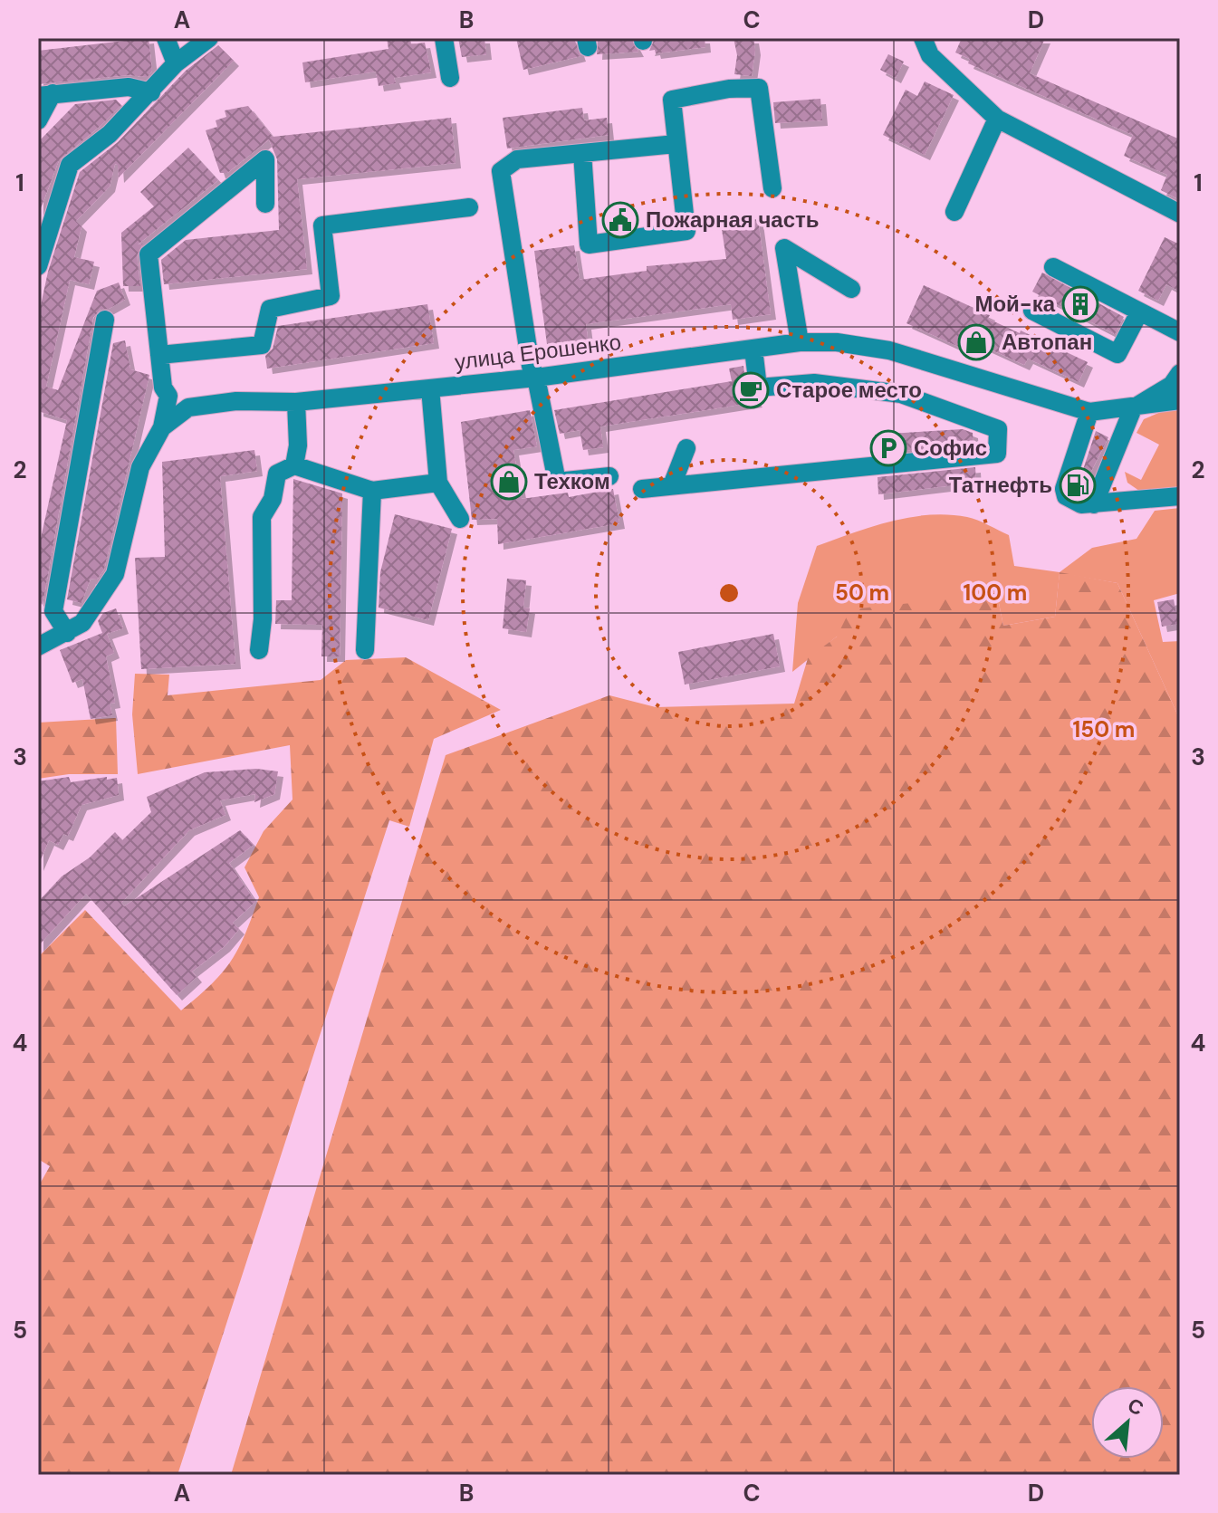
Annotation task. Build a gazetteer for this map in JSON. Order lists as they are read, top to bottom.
{
  "streets": {
    "street": ["улица Ерошенко"]
  },
  "places": {
    "public building": ["Пожарная часть"],
    "building": ["Мой-ка"],
    "shop": ["Автопан", "Техком"],
    "cafe": ["Старое место"],
    "parking": ["Софис"],
    "fuel station": ["Татнефть"]
  },
  "north": "top right",
  "grid": {
    "columns": [
      "A",
      "B",
      "C",
      "D"
    ],
    "rows": [
      "1",
      "2",
      "3",
      "4",
      "5"
    ]
  },
  "rings": ["50 m", "100 m", "150 m"]
}
